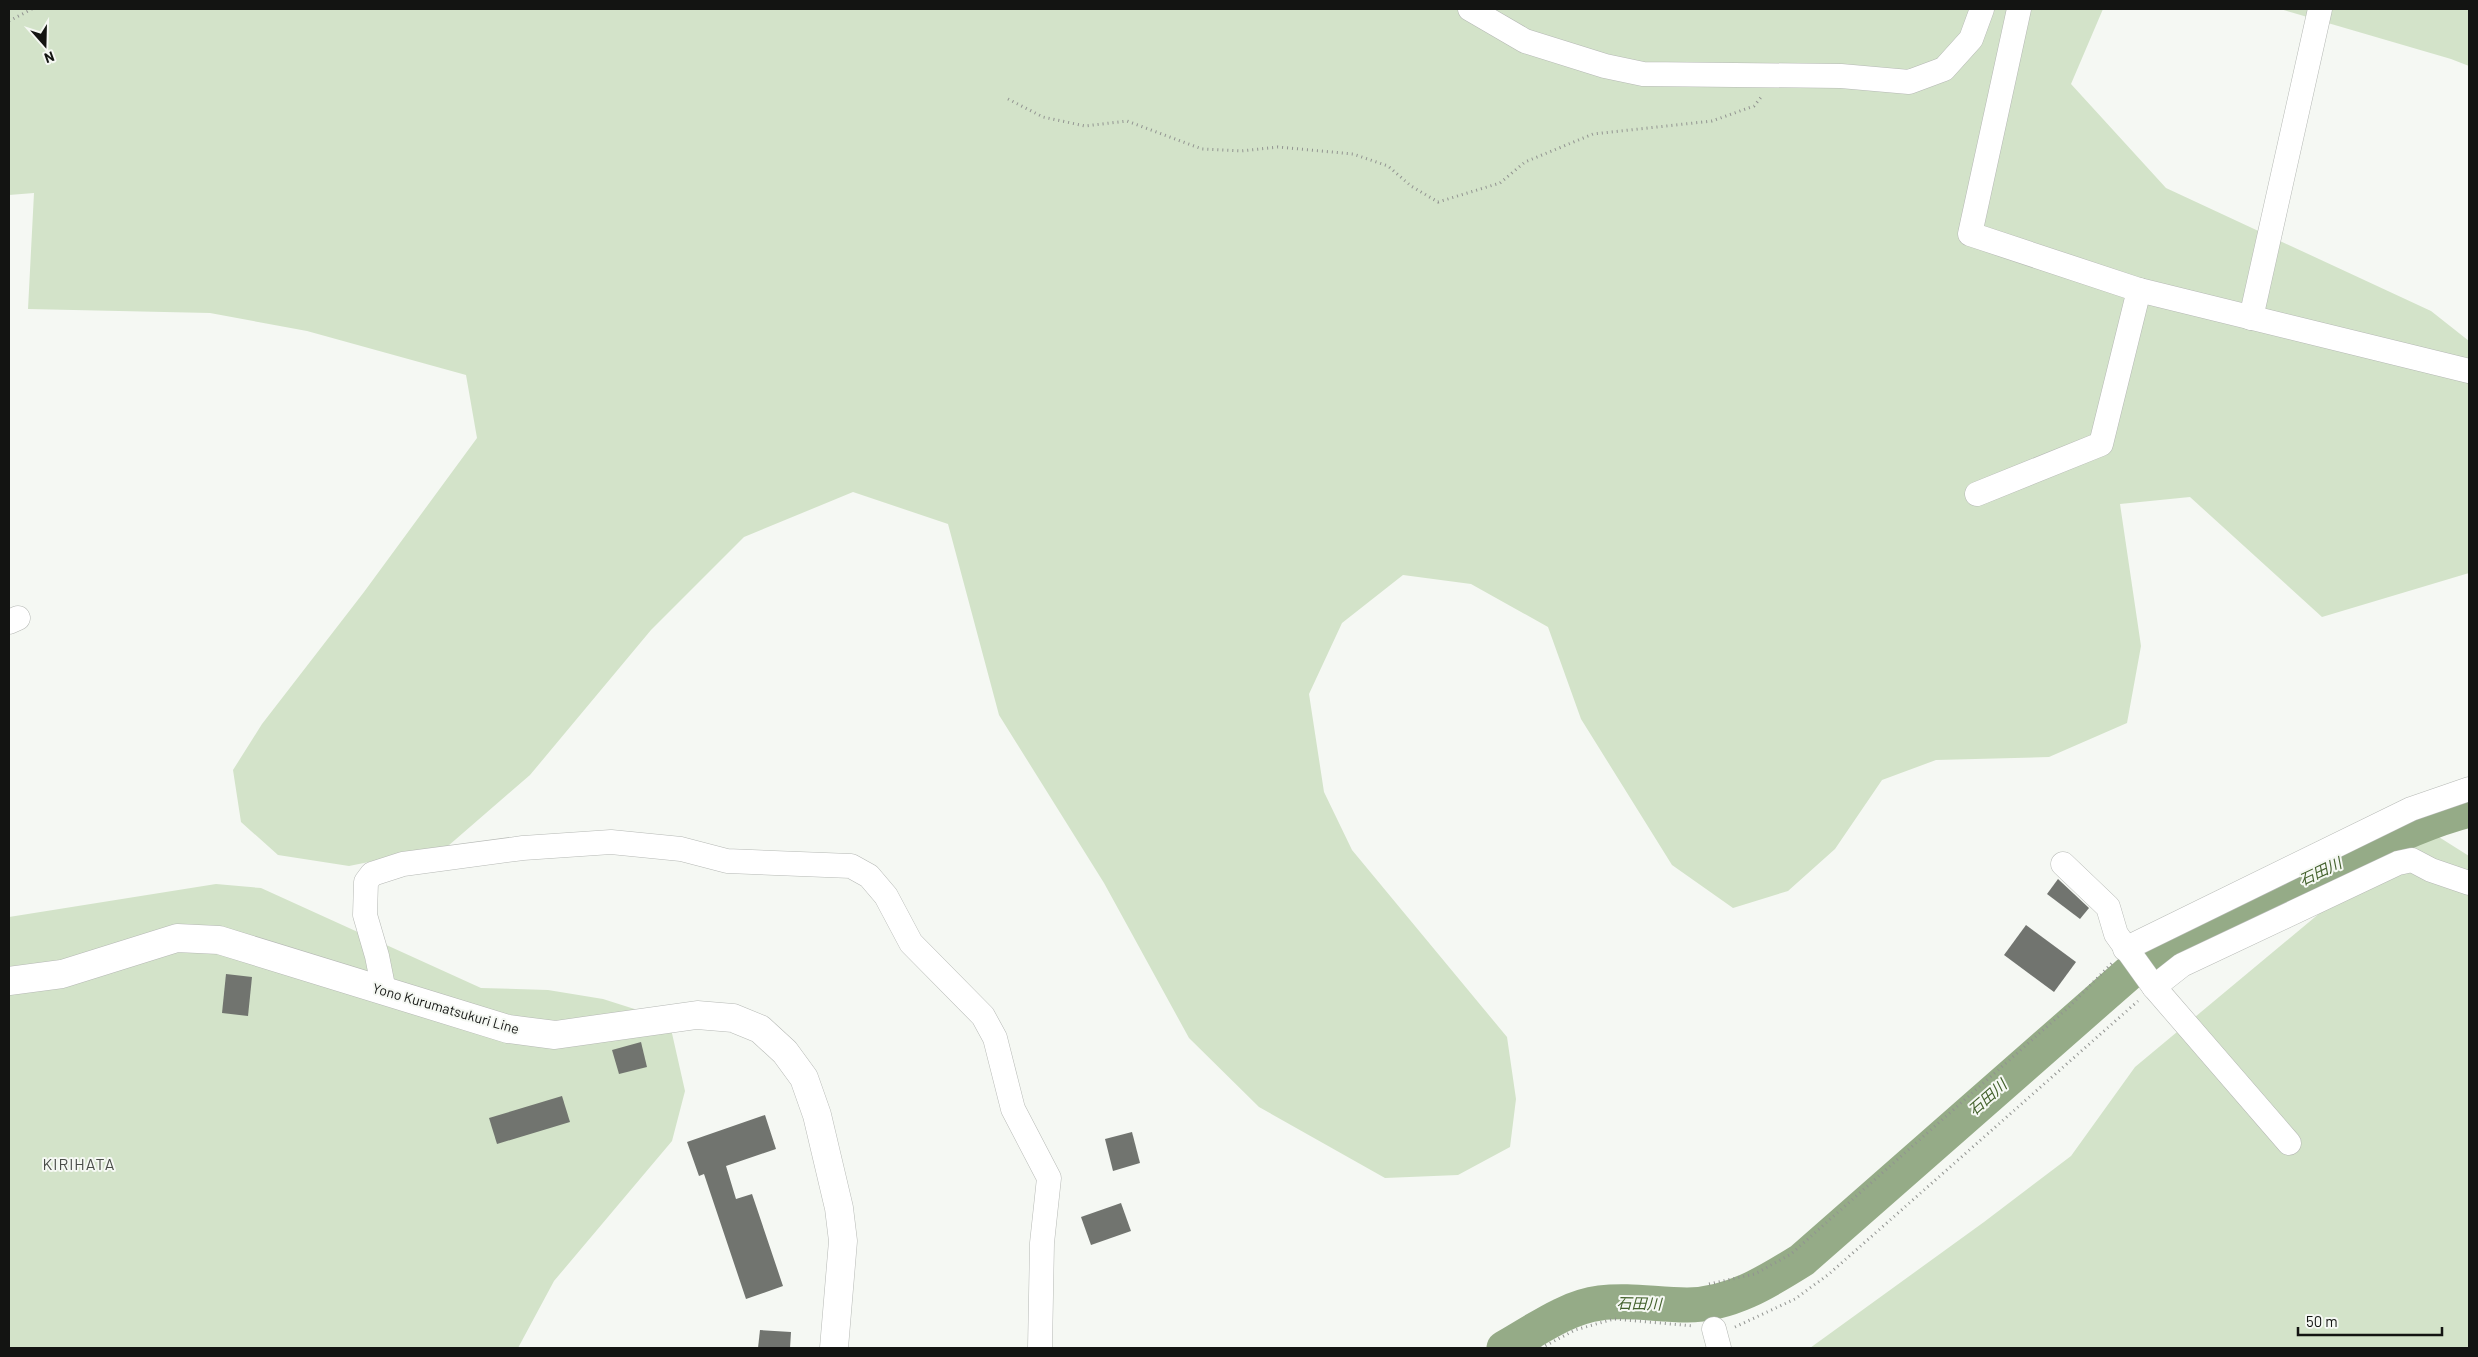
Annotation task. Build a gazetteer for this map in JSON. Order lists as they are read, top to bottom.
{
  "streets": {
    "main road": ["Yono Kurumatsukuri Line"]
  },
  "districts": ["KIRIHATA"],
  "water": ["石田川"],
  "scale_bar": "50 m",
  "north": "bottom"
}
